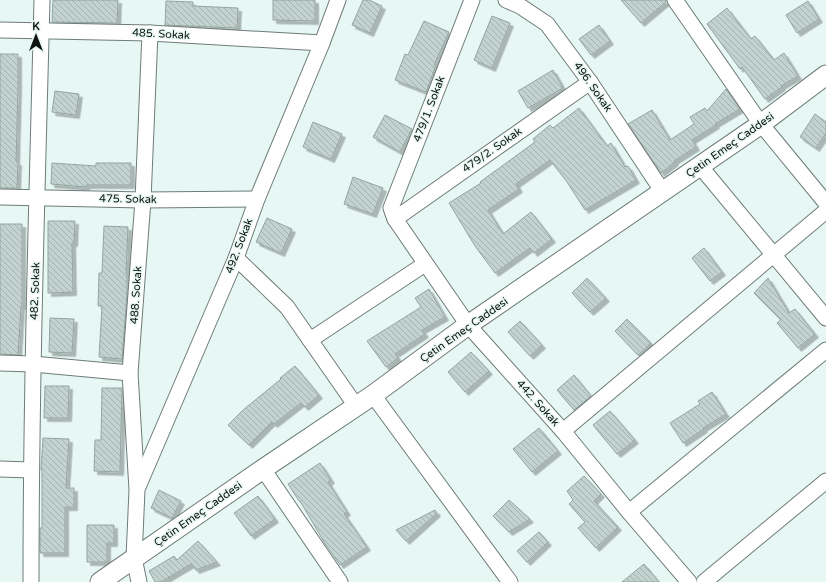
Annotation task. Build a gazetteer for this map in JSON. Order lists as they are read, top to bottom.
{
  "streets": {
    "street": [
      "485. Sokak",
      "496. Sokak",
      "479/1. Sokak",
      "Çetin Emeç Caddesi",
      "479/2. Sokak",
      "475. Sokak",
      "492. Sokak",
      "482. Sokak",
      "488. Sokak",
      "442. Sokak"
    ]
  },
  "crossings": [
    ["485. Sokak", "492. Sokak"],
    ["485. Sokak", "482. Sokak"],
    ["485. Sokak", "488. Sokak"],
    ["496. Sokak", "Çetin Emeç Caddesi"],
    ["496. Sokak", "479/2. Sokak"],
    ["479/1. Sokak", "479/2. Sokak"],
    ["479/1. Sokak", "442. Sokak"],
    ["Çetin Emeç Caddesi", "488. Sokak"],
    ["Çetin Emeç Caddesi", "442. Sokak"],
    ["479/2. Sokak", "442. Sokak"],
    ["475. Sokak", "492. Sokak"],
    ["475. Sokak", "482. Sokak"],
    ["475. Sokak", "488. Sokak"],
    ["492. Sokak", "488. Sokak"]
  ],
  "north": "top"
}
